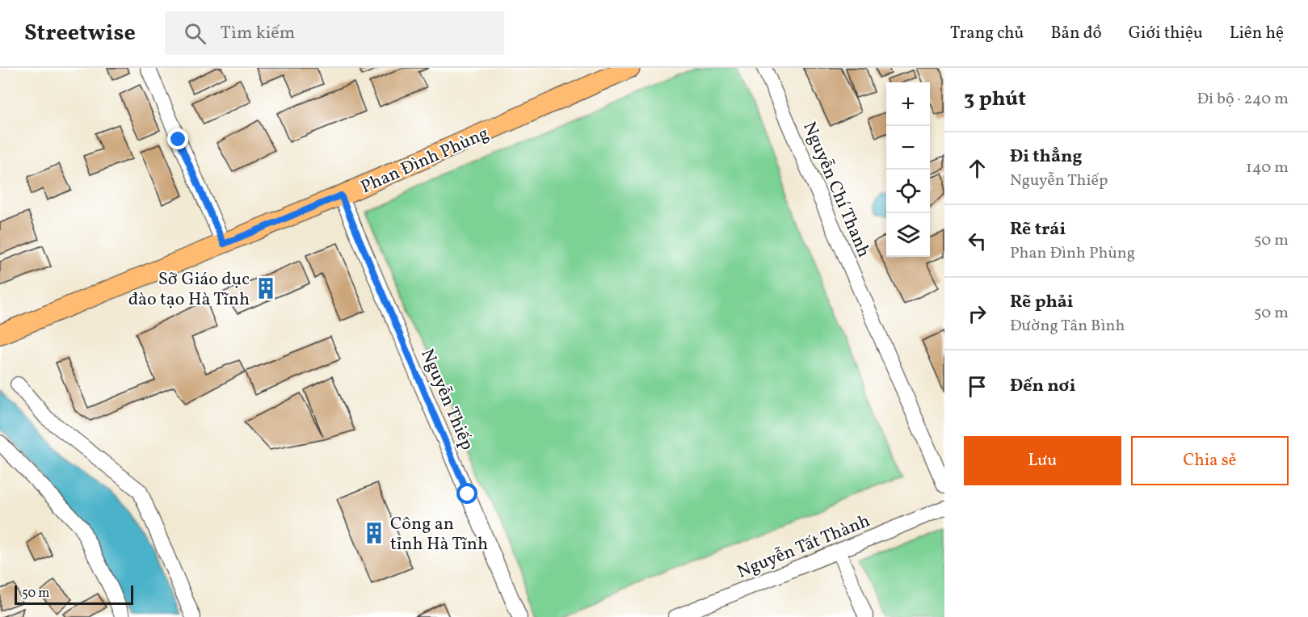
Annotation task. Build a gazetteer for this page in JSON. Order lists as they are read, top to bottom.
{
  "streets": {
    "main road": ["Phan Đình Phùng"],
    "street": ["Nguyễn Chí Thanh", "Nguyễn Thiếp", "Nguyễn Tất Thành"]
  },
  "crossings": [
    ["Phan Đình Phùng", "Nguyễn Thiếp"]
  ],
  "places": {
    "building": ["Sỡ Giáo dục đào tạo Hà Tĩnh", "Công an tỉnh Hà Tĩnh"]
  },
  "scale_bar": "50 m",
  "page": {
    "header": "Streetwise",
    "search": "Tìm kiếm",
    "nav": [
      "Trang chủ",
      "Bản đồ",
      "Giới thiệu",
      "Liên hệ"
    ],
    "heading": ["3 phút", "Đi bộ · 240 m"],
    "map_buttons": ["+", "−"],
    "list": [
      ["Đi thẳng", "Nguyễn Thiếp", "140 m"],
      ["Rẽ trái", "Phan Đình Phùng", "50 m"],
      ["Rẽ phải", "Đường Tân Bình", "50 m"],
      "Đến nơi"
    ],
    "buttons": ["Lưu", "Chia sẻ"],
    "scale": "50 m"
  }
}
